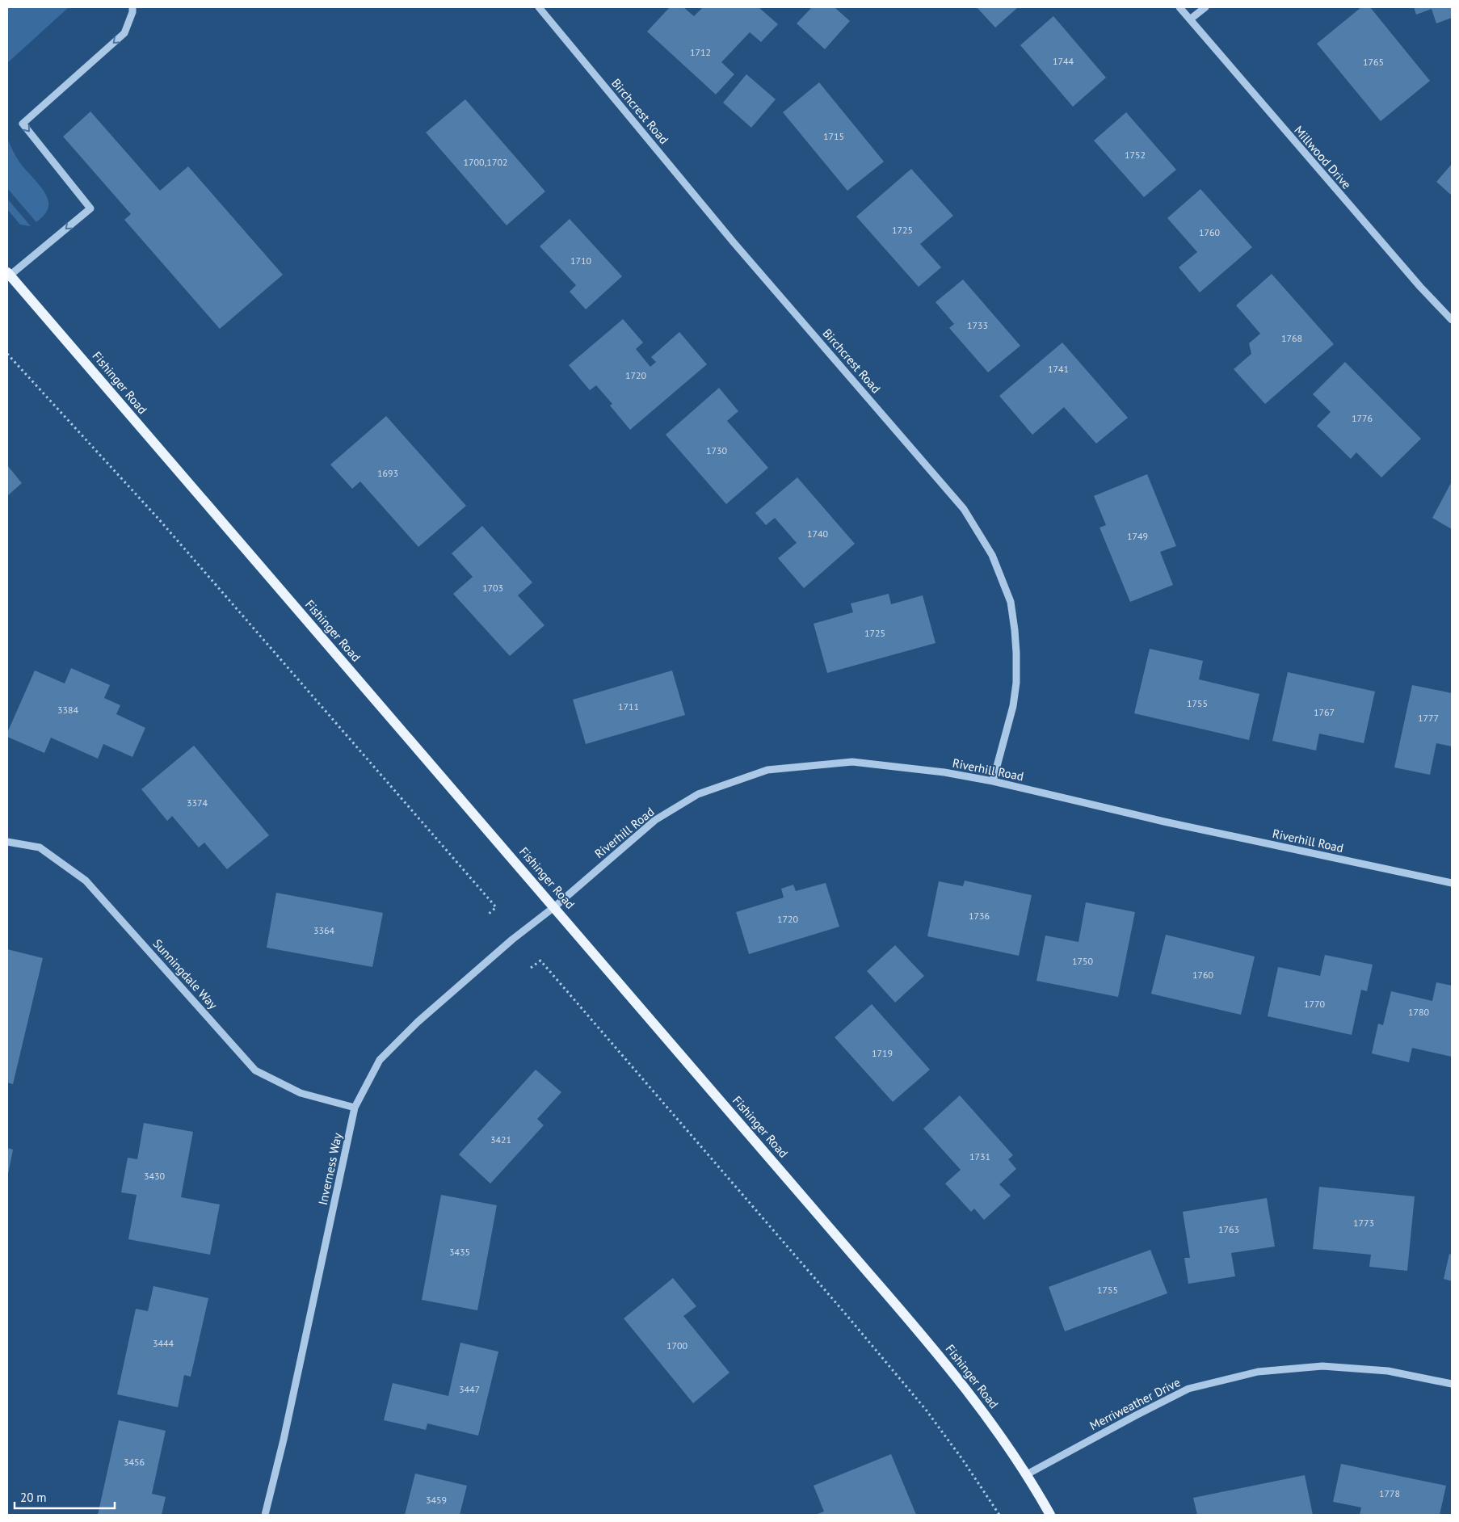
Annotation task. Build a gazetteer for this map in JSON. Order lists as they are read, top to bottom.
{
  "streets": {
    "main road": ["Fishinger Road"],
    "street": [
      "Birchcrest Road",
      "Millwood Drive",
      "Riverhill Road",
      "Sunningdale Way",
      "Inverness Way",
      "Merriweather Drive"
    ]
  },
  "crossings": [
    ["Birchcrest Road", "Riverhill Road"],
    ["Fishinger Road", "Riverhill Road"],
    ["Fishinger Road", "Inverness Way"],
    ["Fishinger Road", "Merriweather Drive"],
    ["Riverhill Road", "Inverness Way"],
    ["Sunningdale Way", "Inverness Way"]
  ],
  "house_numbers": [
    "1712",
    "1744",
    "1765",
    "1715",
    "1752",
    "1700,1702",
    "1725",
    "1760",
    "1710",
    "1733",
    "1768",
    "1741",
    "1720",
    "1776",
    "1730",
    "1693",
    "1740",
    "1749",
    "1703",
    "1725",
    "1755",
    "1711",
    "3384",
    "1767",
    "1777",
    "3374",
    "1736",
    "1720",
    "3364",
    "1750",
    "1760",
    "1770",
    "1780",
    "1719",
    "3421",
    "1731",
    "3430",
    "1773",
    "1763",
    "3435",
    "1755",
    "3444",
    "1700",
    "3447",
    "3456",
    "1778",
    "3459"
  ],
  "scale_bar": "20 m"
}
